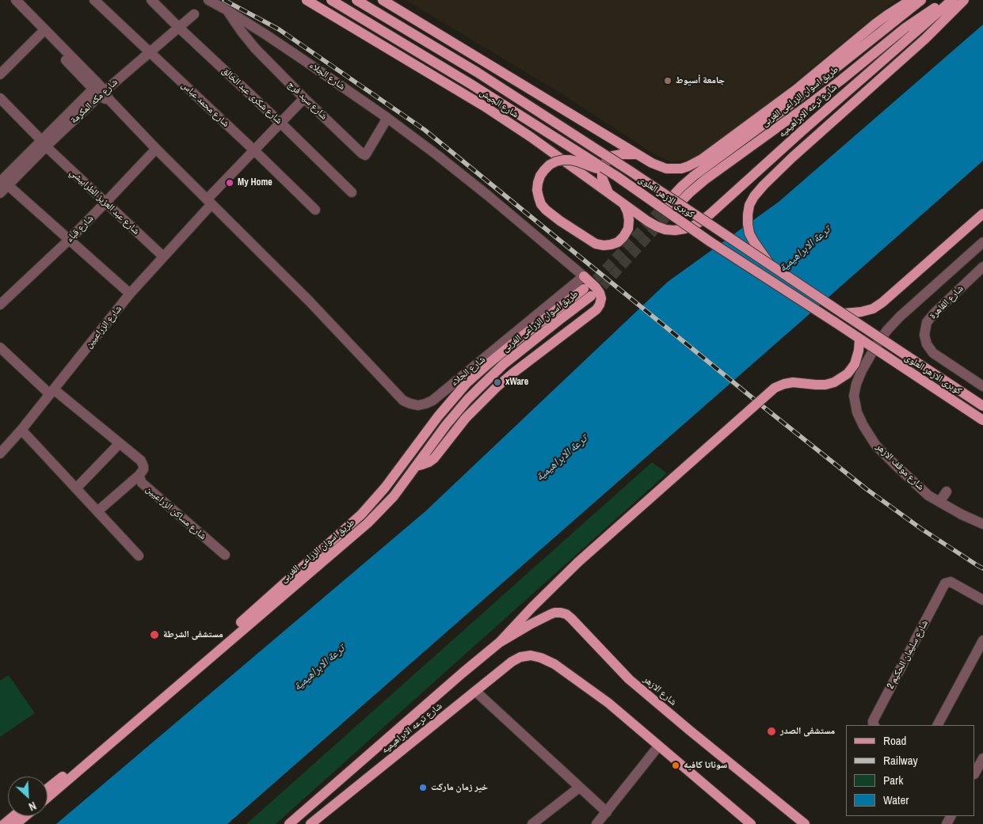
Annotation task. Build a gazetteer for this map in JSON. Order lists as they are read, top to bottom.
{
  "streets": {
    "main road": [
      "طريق اسوان الزراعى الغربى",
      "شارع الجيش",
      "شارع ترعه الابراهيميه",
      "كوبرى الازهر العلوى",
      "شارع الازهر"
    ],
    "street": [
      "شارع الجلاء",
      "شارع شكرى عبد الخالق",
      "شارع سيد فرج",
      "شارع مكه المكرمة",
      "شارع محمد عباس",
      "شارع عبد العزيز الطرابيشي",
      "شارع قباء",
      "شارع القاهرة",
      "شارع الزراعيين",
      "شارع موقف الازهر",
      "شارع مساكن الزراعيين",
      "شارع سليمان الحكيم 2"
    ]
  },
  "crossings": [
    ["شارع الجلاء", "شارع سيد فرج"],
    ["شارع الجلاء", "شارع مكه المكرمة"],
    ["شارع الجلاء", "شارع قباء"],
    ["شارع الجلاء", "شارع الزراعيين"],
    ["شارع شكرى عبد الخالق", "شارع مكه المكرمة"],
    ["شارع شكرى عبد الخالق", "شارع الزراعيين"],
    ["شارع سيد فرج", "شارع الزراعيين"],
    ["شارع مكه المكرمة", "شارع محمد عباس"],
    ["شارع مكه المكرمة", "شارع عبد العزيز الطرابيشي"],
    ["شارع الجيش", "شارع ترعه الابراهيميه"],
    ["شارع محمد عباس", "شارع الزراعيين"],
    ["شارع ترعه الابراهيميه", "شارع الازهر"],
    ["شارع عبد العزيز الطرابيشي", "شارع قباء"],
    ["شارع عبد العزيز الطرابيشي", "شارع الزراعيين"],
    ["شارع الزراعيين", "شارع مساكن الزراعيين"]
  ],
  "water": ["ترعة الابراهيمية"],
  "places": [
    "جامعة أسيوط",
    "My Home",
    "xWare",
    "مستشفى الشرطة",
    "مستشفى الصدر",
    "سوناتا كافيه",
    "خير زمان ماركت"
  ],
  "legend": [
    "Road",
    "Railway",
    "Park",
    "Water"
  ],
  "north": "bottom right"
}
